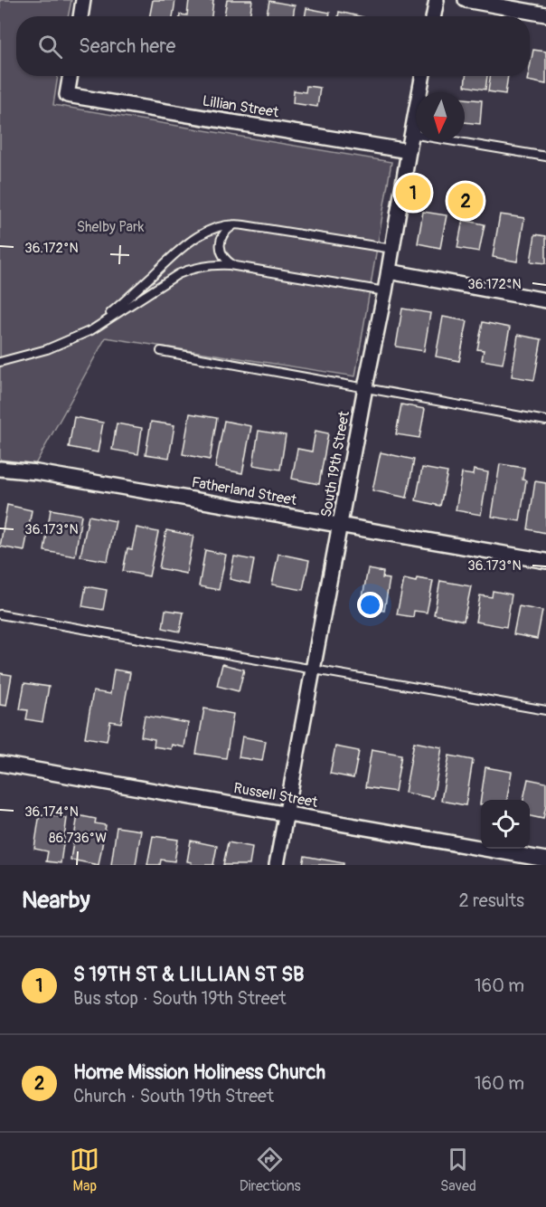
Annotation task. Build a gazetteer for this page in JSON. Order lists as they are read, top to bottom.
{
  "streets": {
    "street": [
      "Lillian Street",
      "South 19th Street",
      "Fatherland Street",
      "Russell Street"
    ]
  },
  "crossings": [
    ["Lillian Street", "South 19th Street"],
    ["South 19th Street", "Fatherland Street"],
    ["South 19th Street", "Russell Street"]
  ],
  "parks": ["Shelby Park"],
  "north": "bottom",
  "page": {
    "search": "Search here",
    "pins": ["1", "2"],
    "heading": ["Nearby", "2 results"],
    "list": [
      {
        "mark": "1",
        "name": "S 19TH ST & LILLIAN ST SB",
        "note": "Bus stop · South 19th Street",
        "value": "160 m"
      },
      {
        "mark": "2",
        "name": "Home Mission Holiness Church",
        "note": "Church · South 19th Street",
        "value": "160 m"
      }
    ],
    "nav": ["Map", "Directions", "Saved"]
  },
  "coordinates": [
    "36.172°N",
    "36.173°N",
    "36.174°N",
    "86.736°W"
  ]
}
